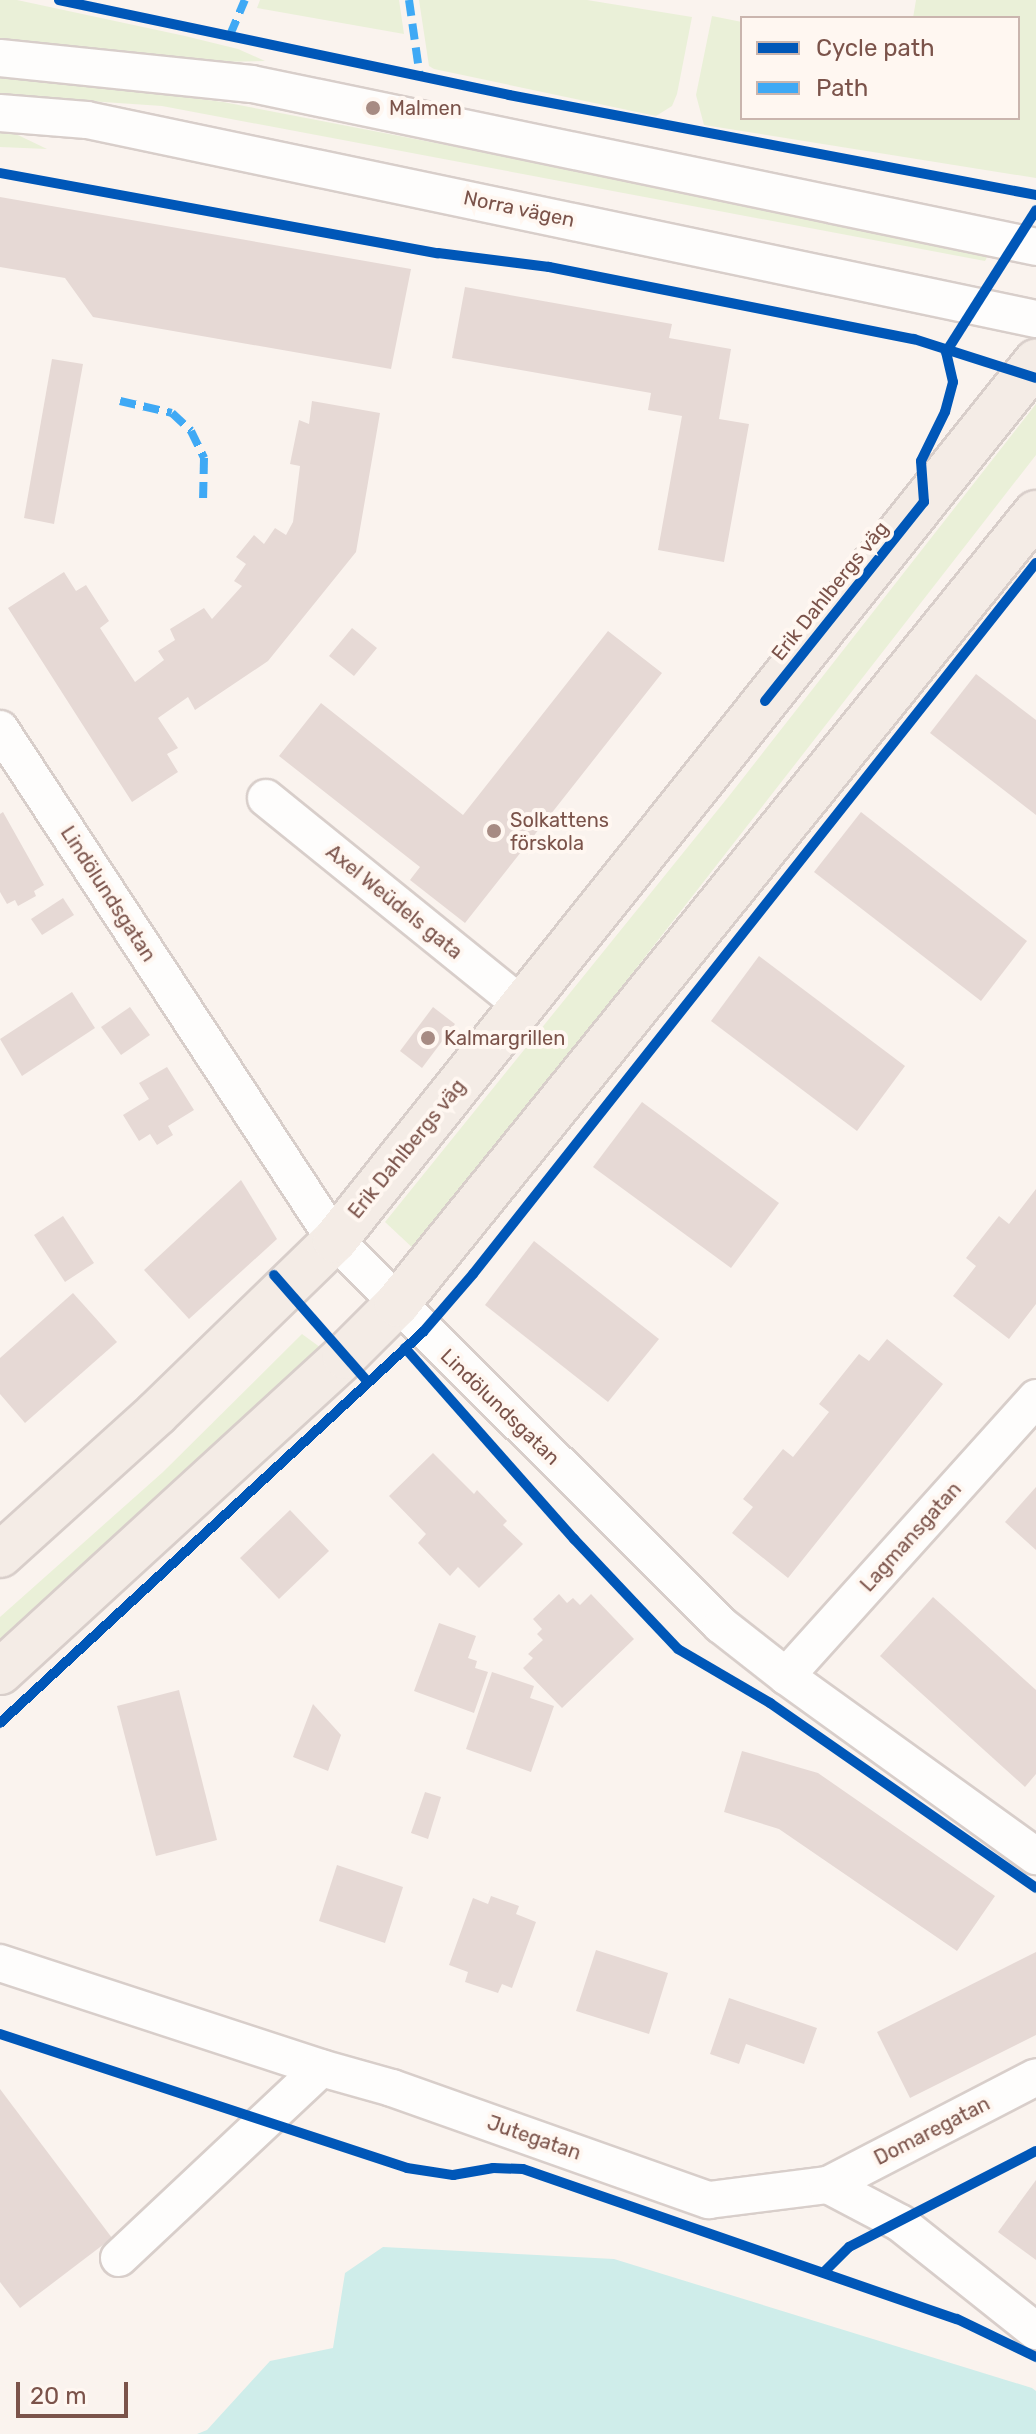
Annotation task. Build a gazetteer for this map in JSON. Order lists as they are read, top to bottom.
{
  "streets": {
    "main road": ["Erik Dahlbergs väg"],
    "street": [
      "Norra vägen",
      "Lindölundsgatan",
      "Axel Weüdels gata",
      "Lagmansgatan",
      "Domaregatan",
      "Jutegatan"
    ]
  },
  "crossings": [
    ["Erik Dahlbergs väg", "Lindölundsgatan"],
    ["Erik Dahlbergs väg", "Axel Weüdels gata"],
    ["Lindölundsgatan", "Lagmansgatan"],
    ["Domaregatan", "Jutegatan"]
  ],
  "places": ["Malmen", "Solkattens förskola", "Kalmargrillen"],
  "legend": ["Cycle path", "Path"],
  "scale_bar": "20 m"
}
